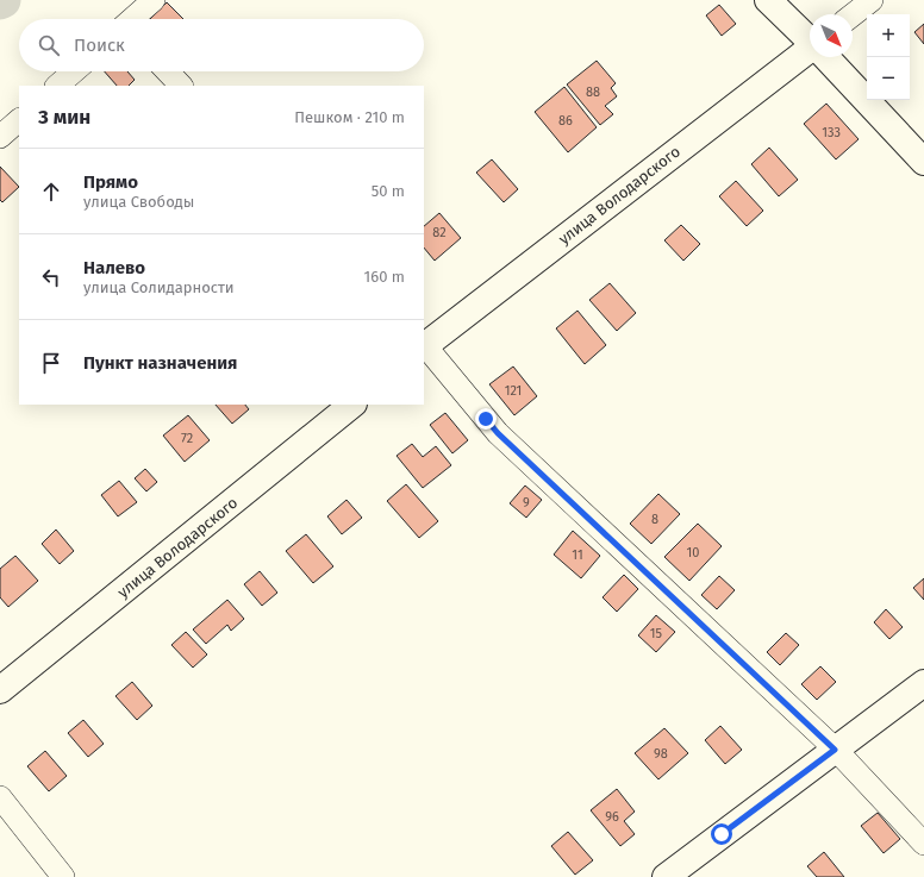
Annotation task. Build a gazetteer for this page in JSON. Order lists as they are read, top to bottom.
{
  "streets": {
    "main road": ["улица Володарского"]
  },
  "house_numbers": [
    "88",
    "86",
    "133",
    "82",
    "121",
    "72",
    "9",
    "8",
    "10",
    "11",
    "15",
    "98",
    "96"
  ],
  "north": "bottom right",
  "page": {
    "map_buttons": ["+", "−"],
    "search": "Поиск",
    "heading": ["3 мин", "Пешком · 210 m"],
    "list": [
      ["Прямо", "улица Свободы", "50 m"],
      ["Налево", "улица Солидарности", "160 m"],
      "Пункт назначения"
    ]
  }
}
